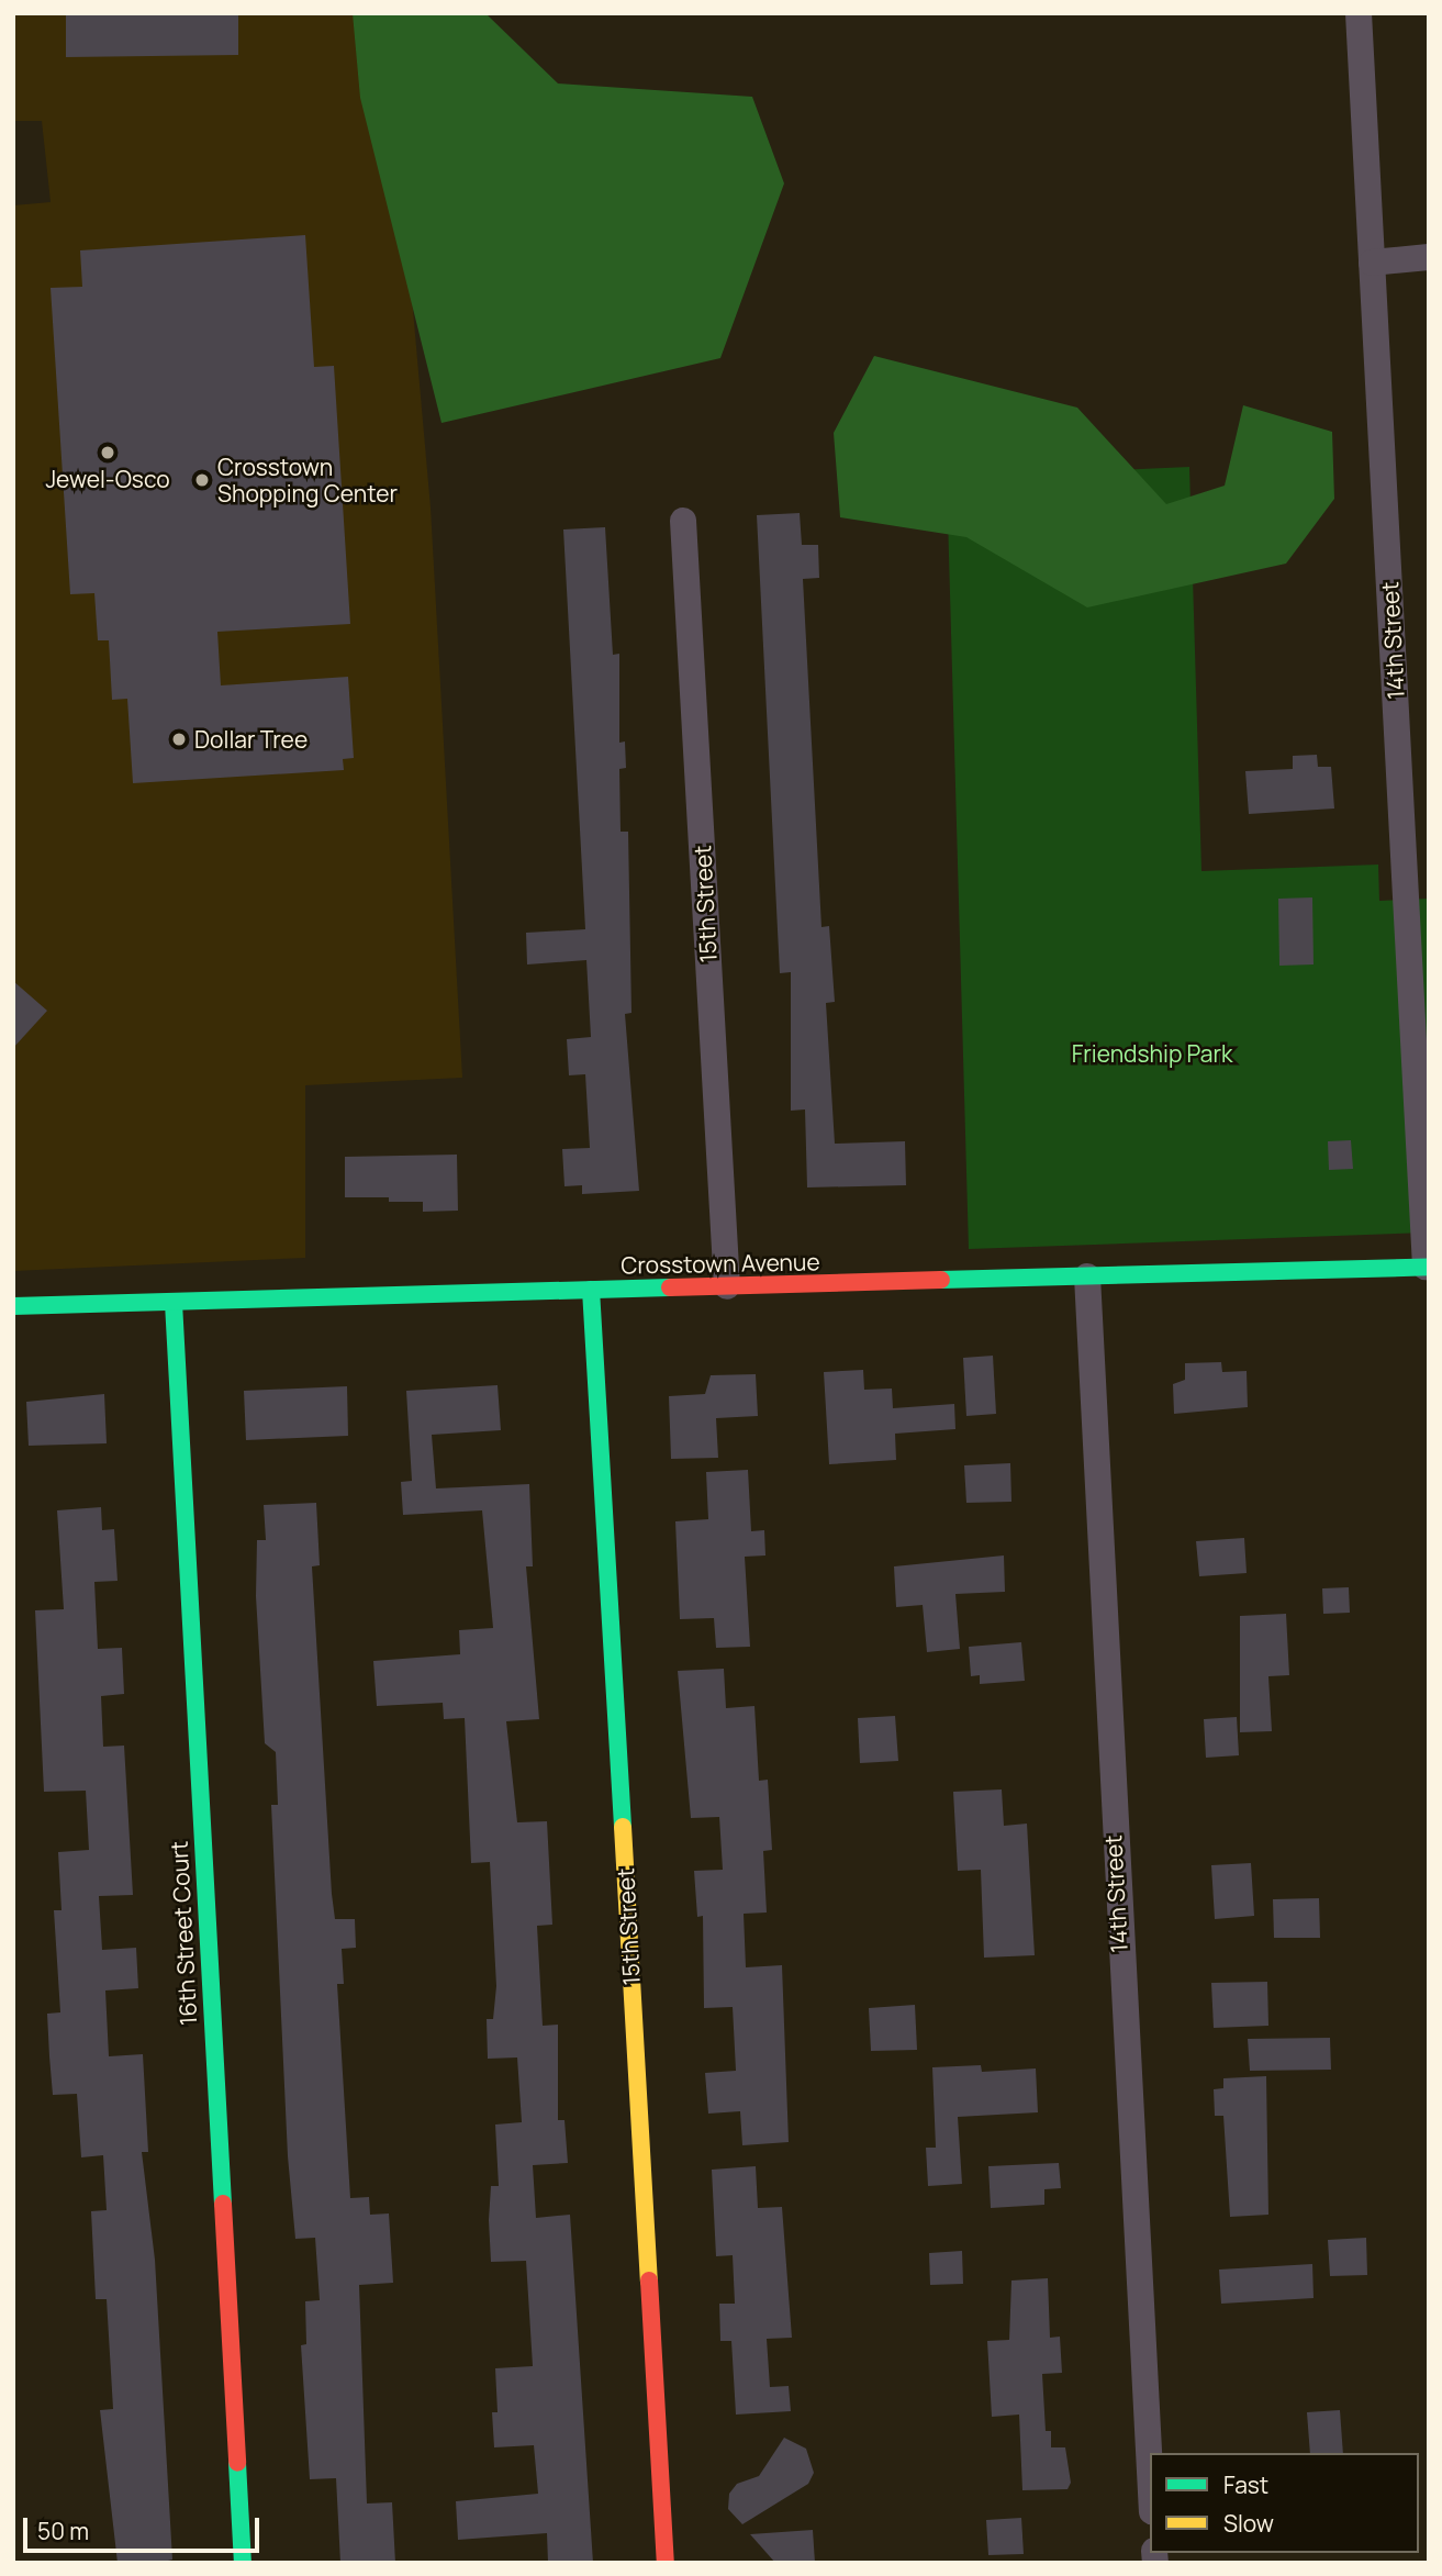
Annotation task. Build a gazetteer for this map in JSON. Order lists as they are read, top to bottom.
{
  "streets": {
    "street": [
      "14th Street",
      "15th Street",
      "Crosstown Avenue",
      "16th Street Court"
    ]
  },
  "crossings": [
    ["14th Street", "Crosstown Avenue"],
    ["15th Street", "Crosstown Avenue"],
    ["Crosstown Avenue", "16th Street Court"]
  ],
  "parks": ["Friendship Park"],
  "places": ["Jewel-Osco", "Crosstown Shopping Center", "Dollar Tree"],
  "legend": ["Fast", "Slow"],
  "scale_bar": "50 m"
}
